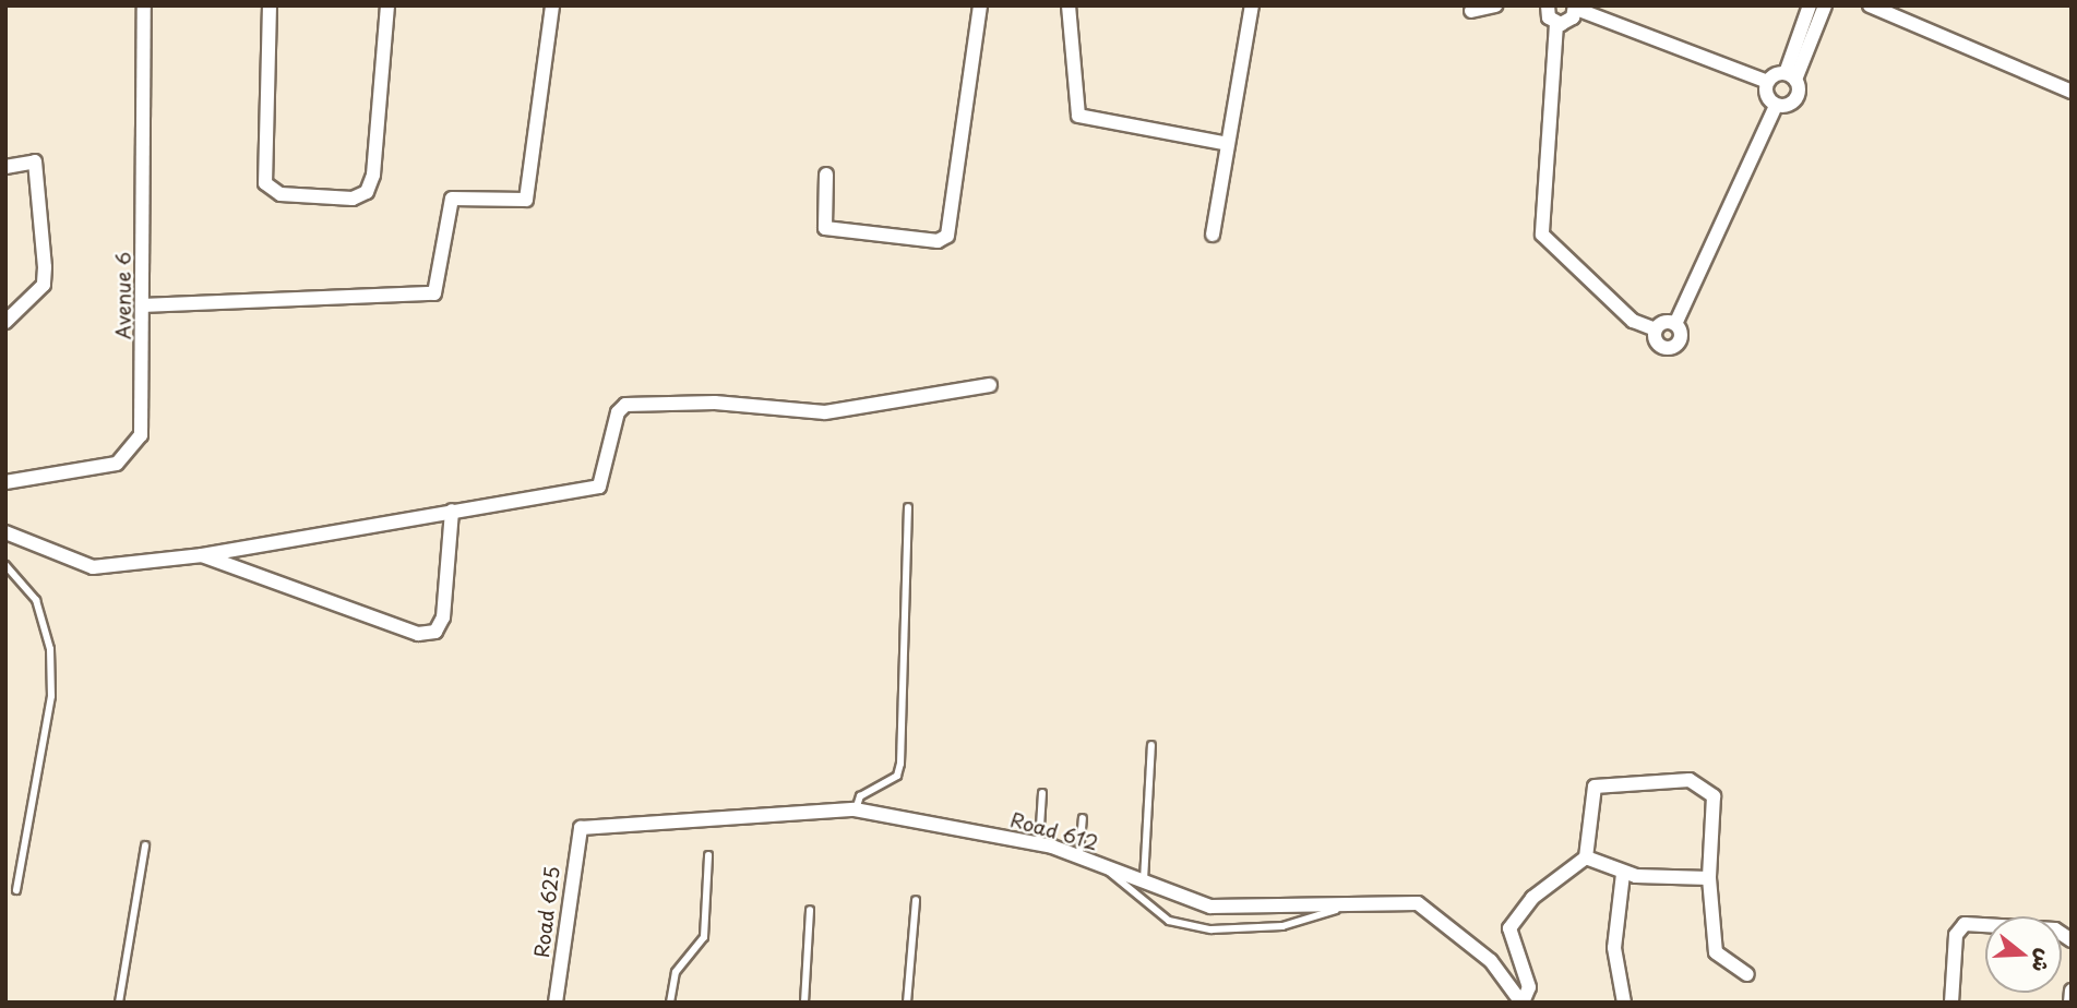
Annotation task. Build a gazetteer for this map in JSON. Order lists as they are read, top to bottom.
{
  "streets": {
    "street": ["Avenue 6", "Road 612", "Road 625"]
  },
  "crossings": [
    ["Road 612", "Road 625"]
  ],
  "north": "right"
}
